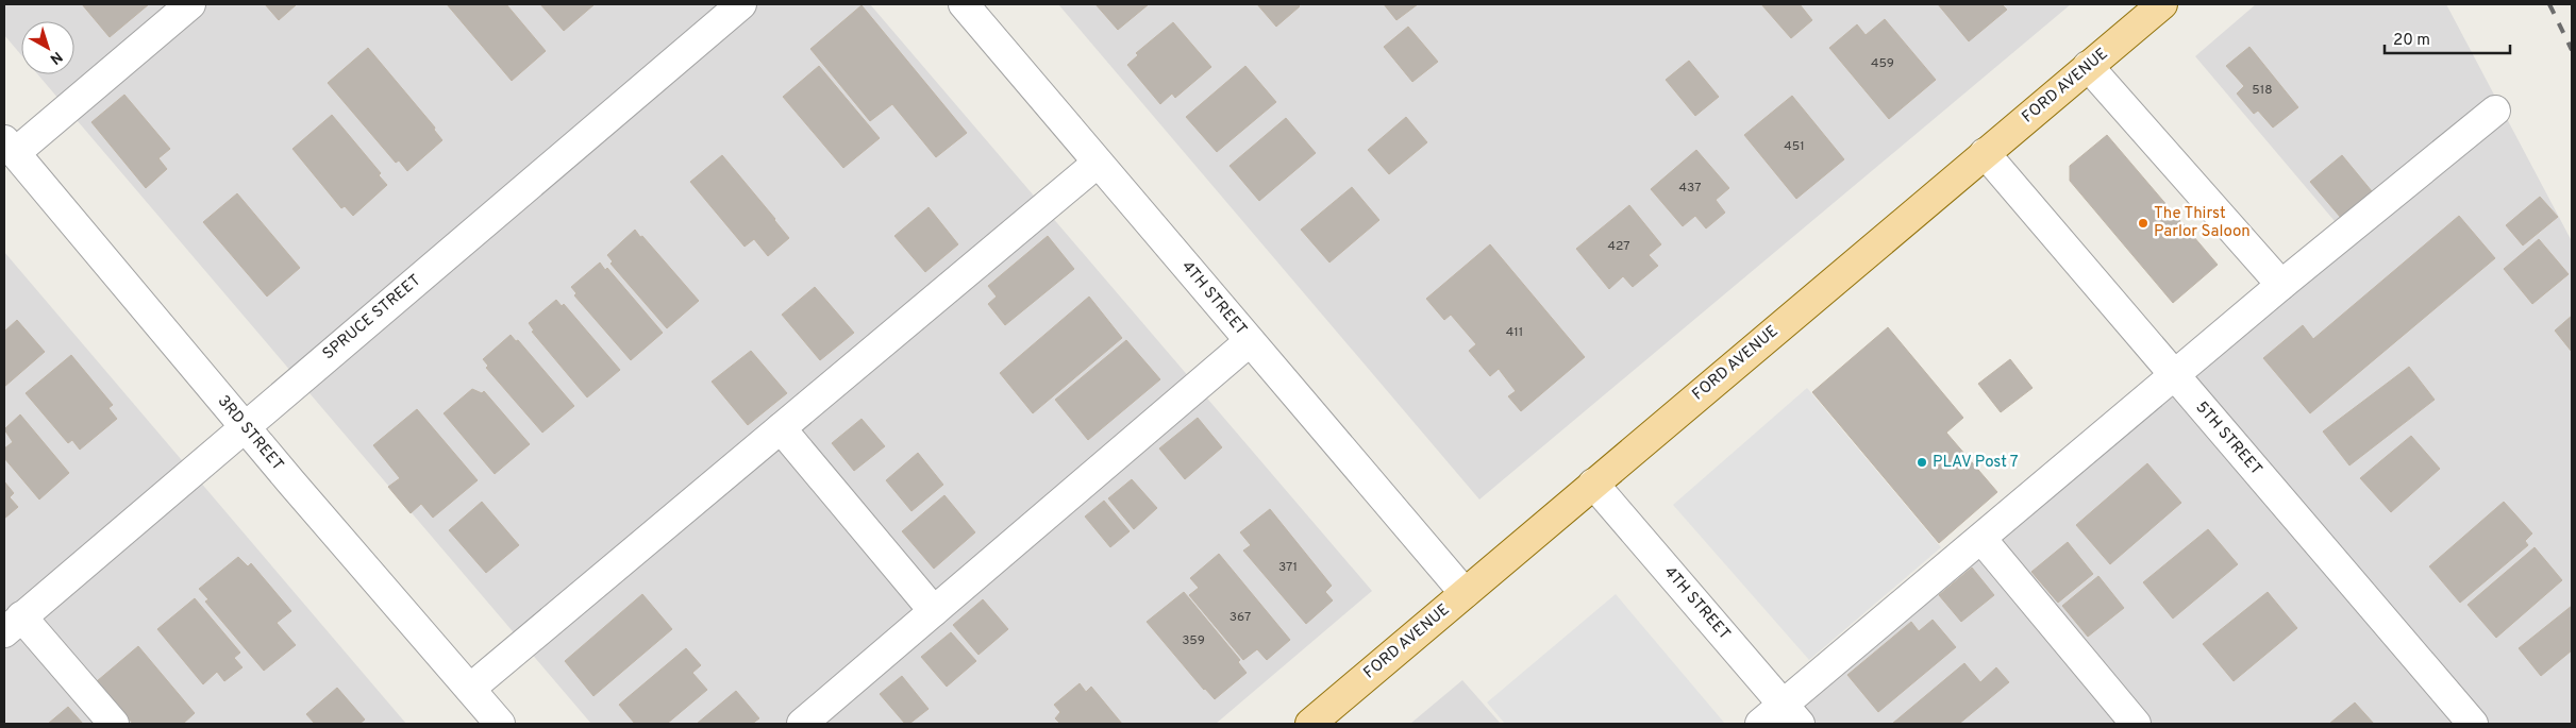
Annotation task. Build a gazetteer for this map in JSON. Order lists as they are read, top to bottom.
{
  "streets": {
    "main road": ["FORD AVENUE"],
    "street": [
      "4TH STREET",
      "SPRUCE STREET",
      "3RD STREET",
      "5TH STREET"
    ]
  },
  "crossings": [
    ["FORD AVENUE", "4TH STREET"],
    ["FORD AVENUE", "5TH STREET"],
    ["SPRUCE STREET", "3RD STREET"]
  ],
  "places": ["The Thirst Parlor Saloon", "PLAV Post 7"],
  "house_numbers": [
    "459",
    "518",
    "451",
    "437",
    "427",
    "411",
    "371",
    "367",
    "359"
  ],
  "scale_bar": "20 m",
  "north": "bottom right"
}
